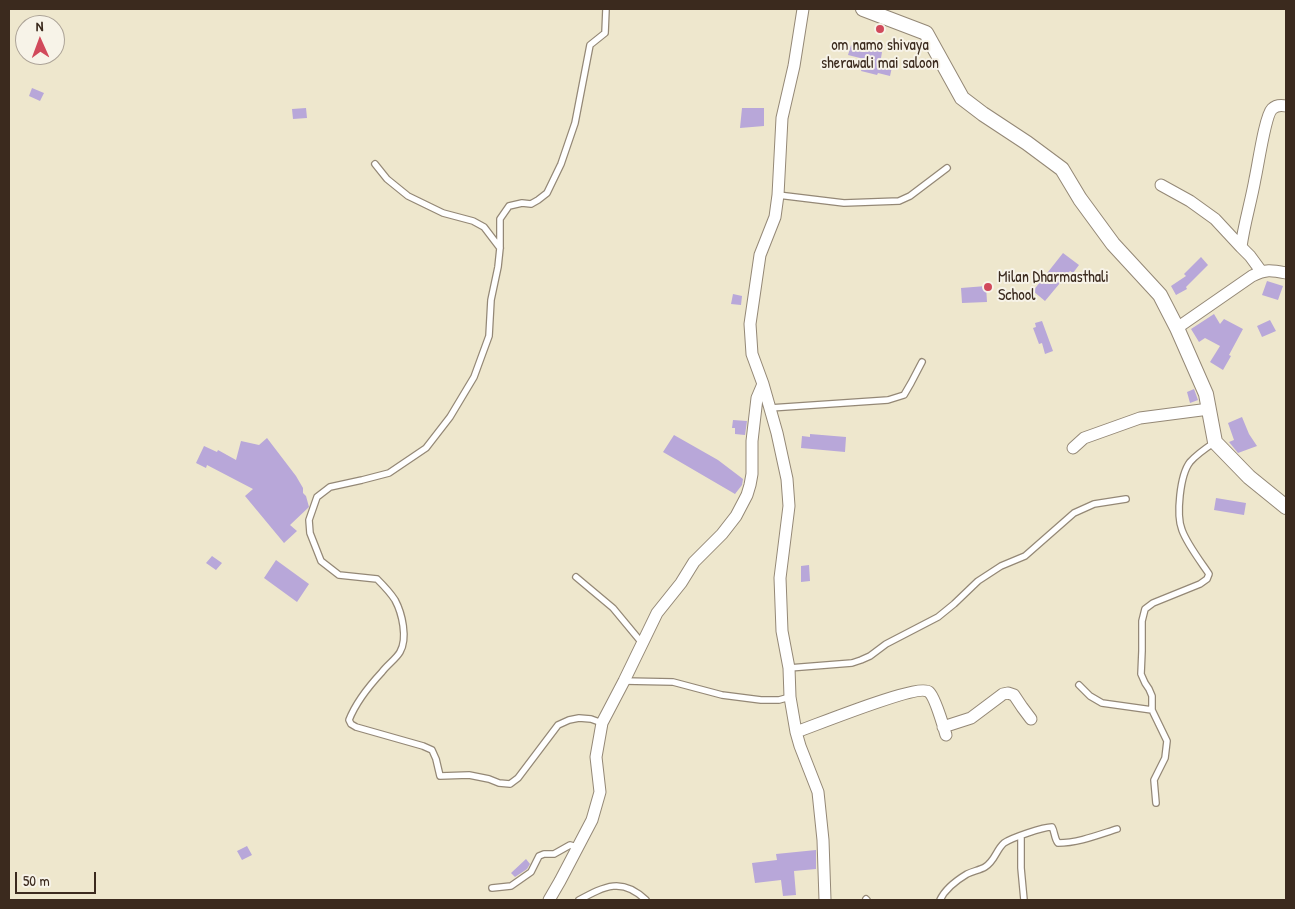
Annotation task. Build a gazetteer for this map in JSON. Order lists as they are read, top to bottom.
{
  "places": ["om namo shivaya sherawali mai saloon", "Milan Dharmasthali School"],
  "scale_bar": "50 m",
  "north": "top"
}
